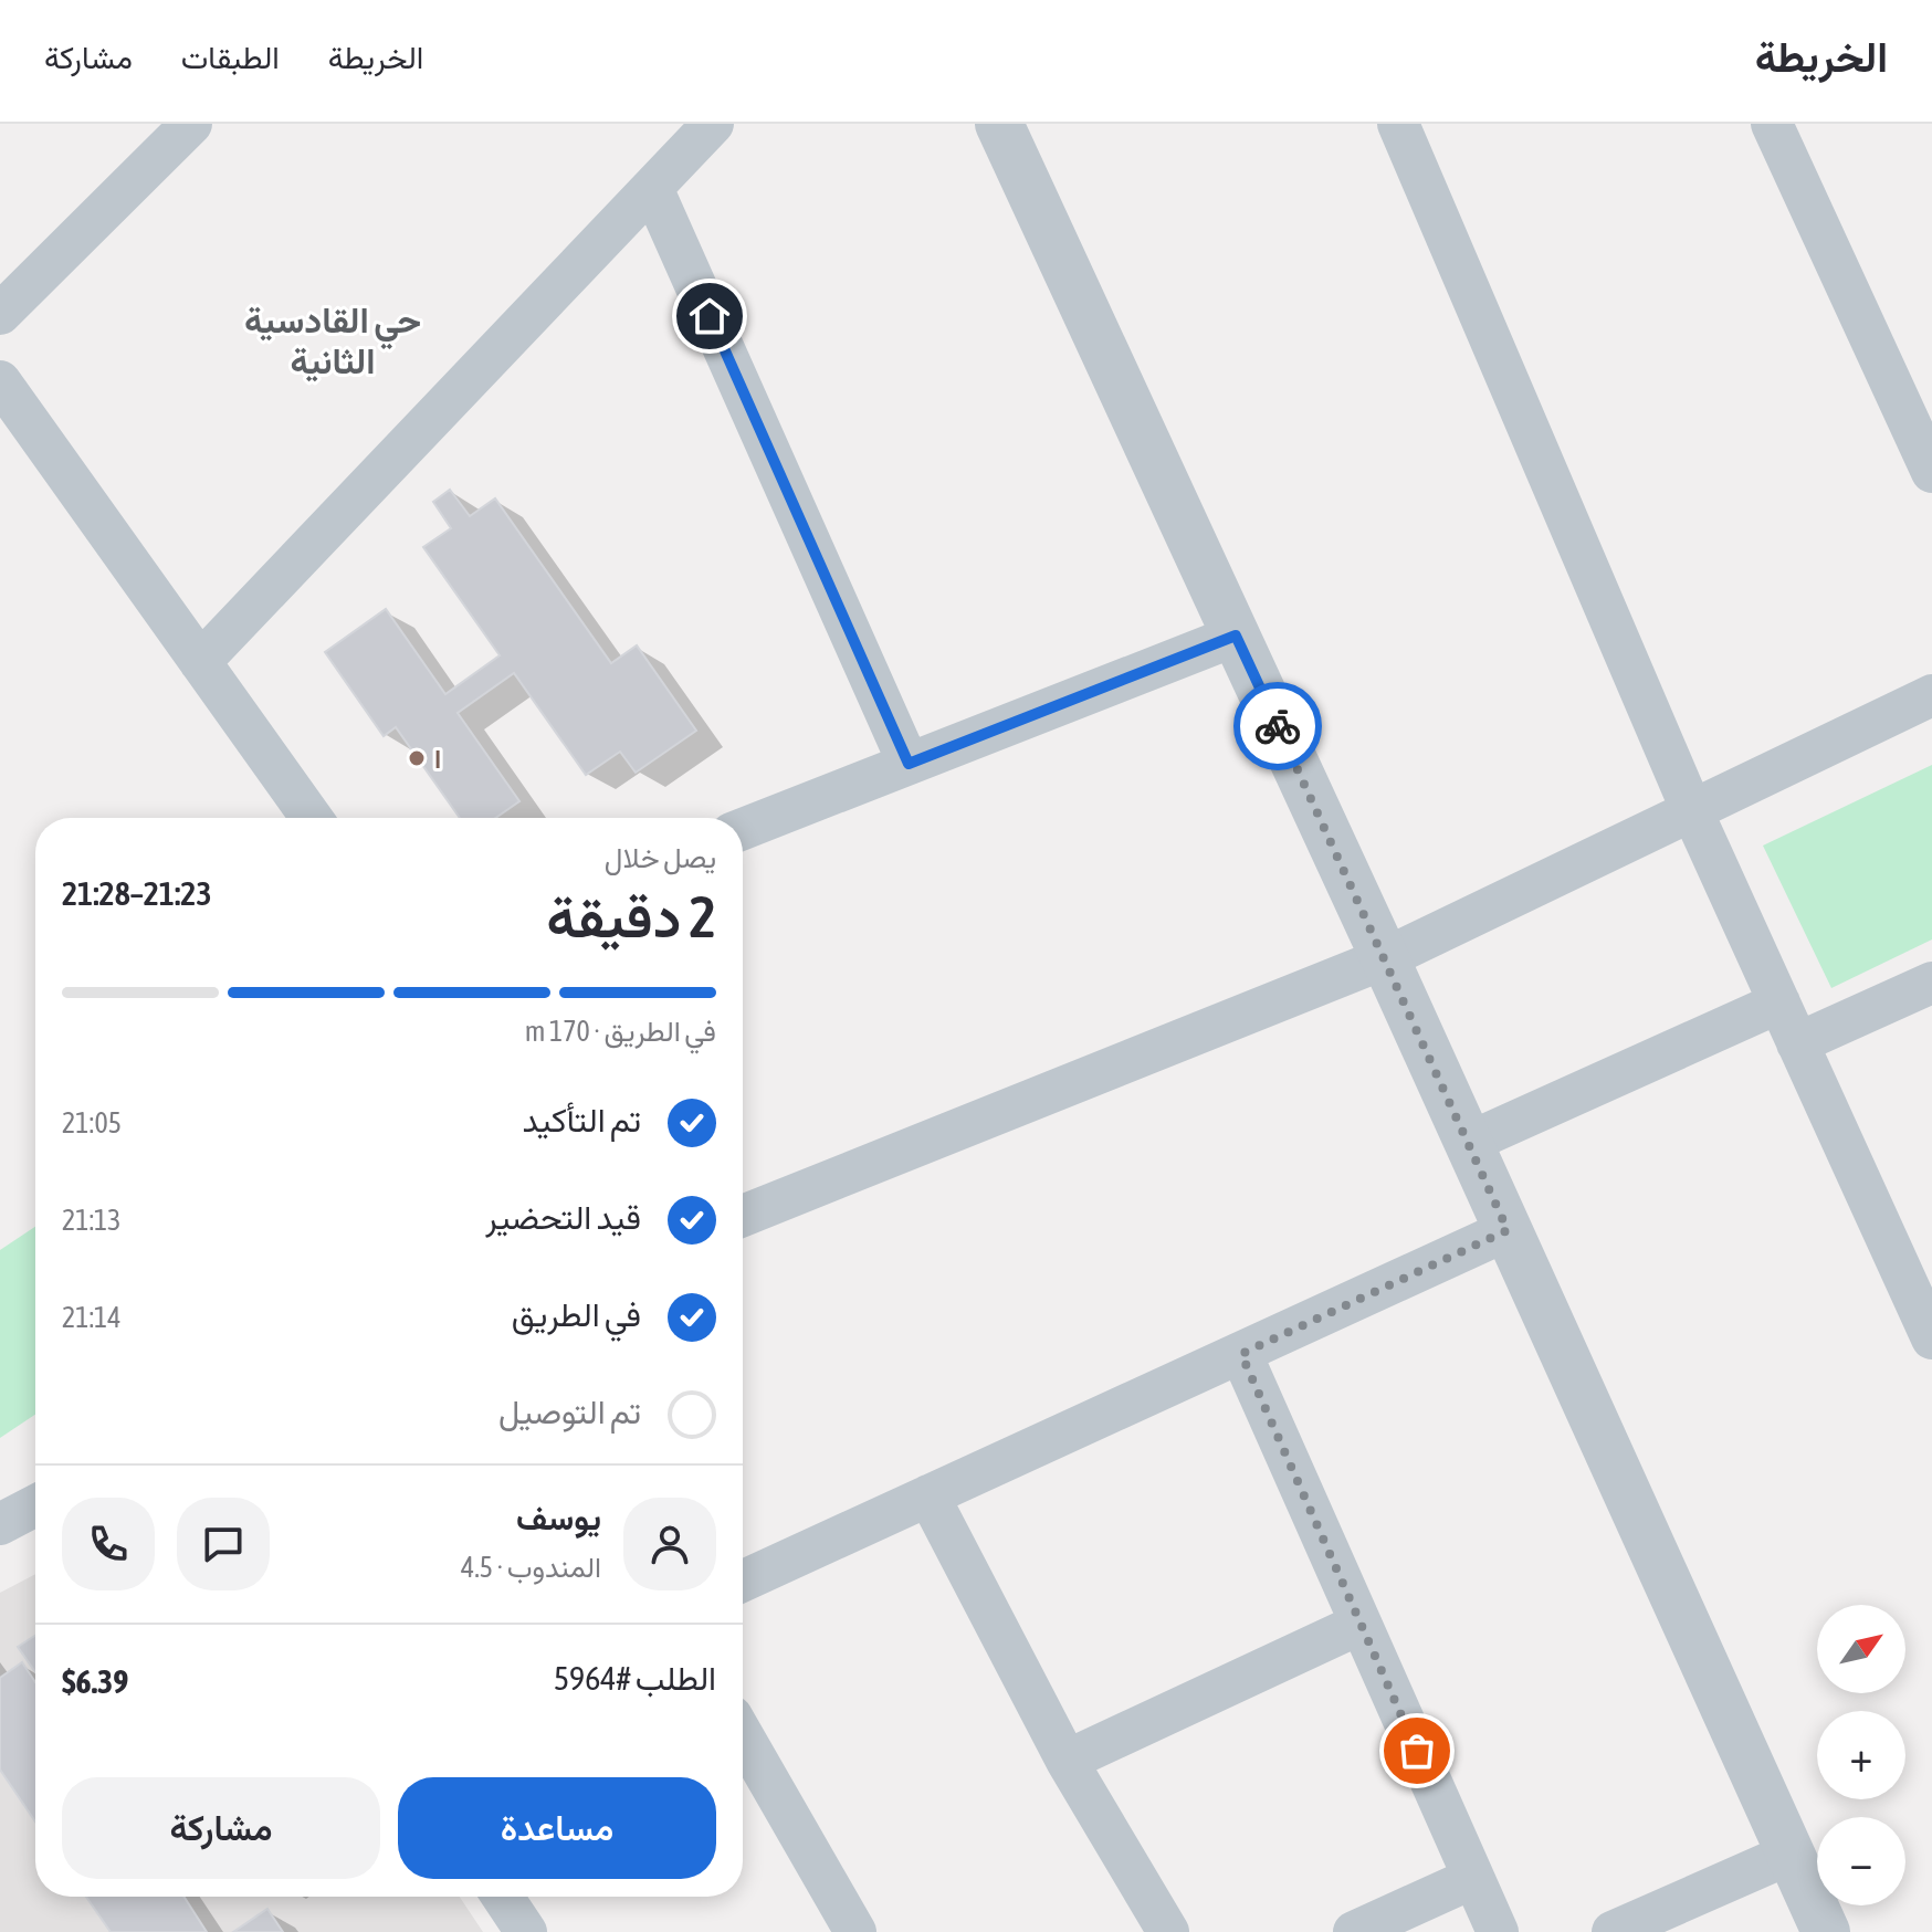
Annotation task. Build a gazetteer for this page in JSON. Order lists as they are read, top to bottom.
{
  "districts": ["حي القادسية الثانية"],
  "places": ["ا"],
  "north": "top right",
  "page": {
    "header": "الخريطة",
    "nav": ["الخريطة", "الطبقات", "مشاركة"],
    "heading": ["2 دقيقة", "يصل خلال", "21:23–21:28"],
    "panel": [
      "يوسف",
      "المندوب · 4.5",
      "الطلب #5964",
      "$6.39"
    ],
    "bar": "في الطريق · 170 m",
    "list": [
      ["تم التأكيد", "21:05"],
      ["قيد التحضير", "21:13"],
      ["في الطريق", "21:14"],
      "تم التوصيل"
    ],
    "map_buttons": ["+", "−"],
    "buttons": ["مساعدة", "مشاركة"]
  }
}
